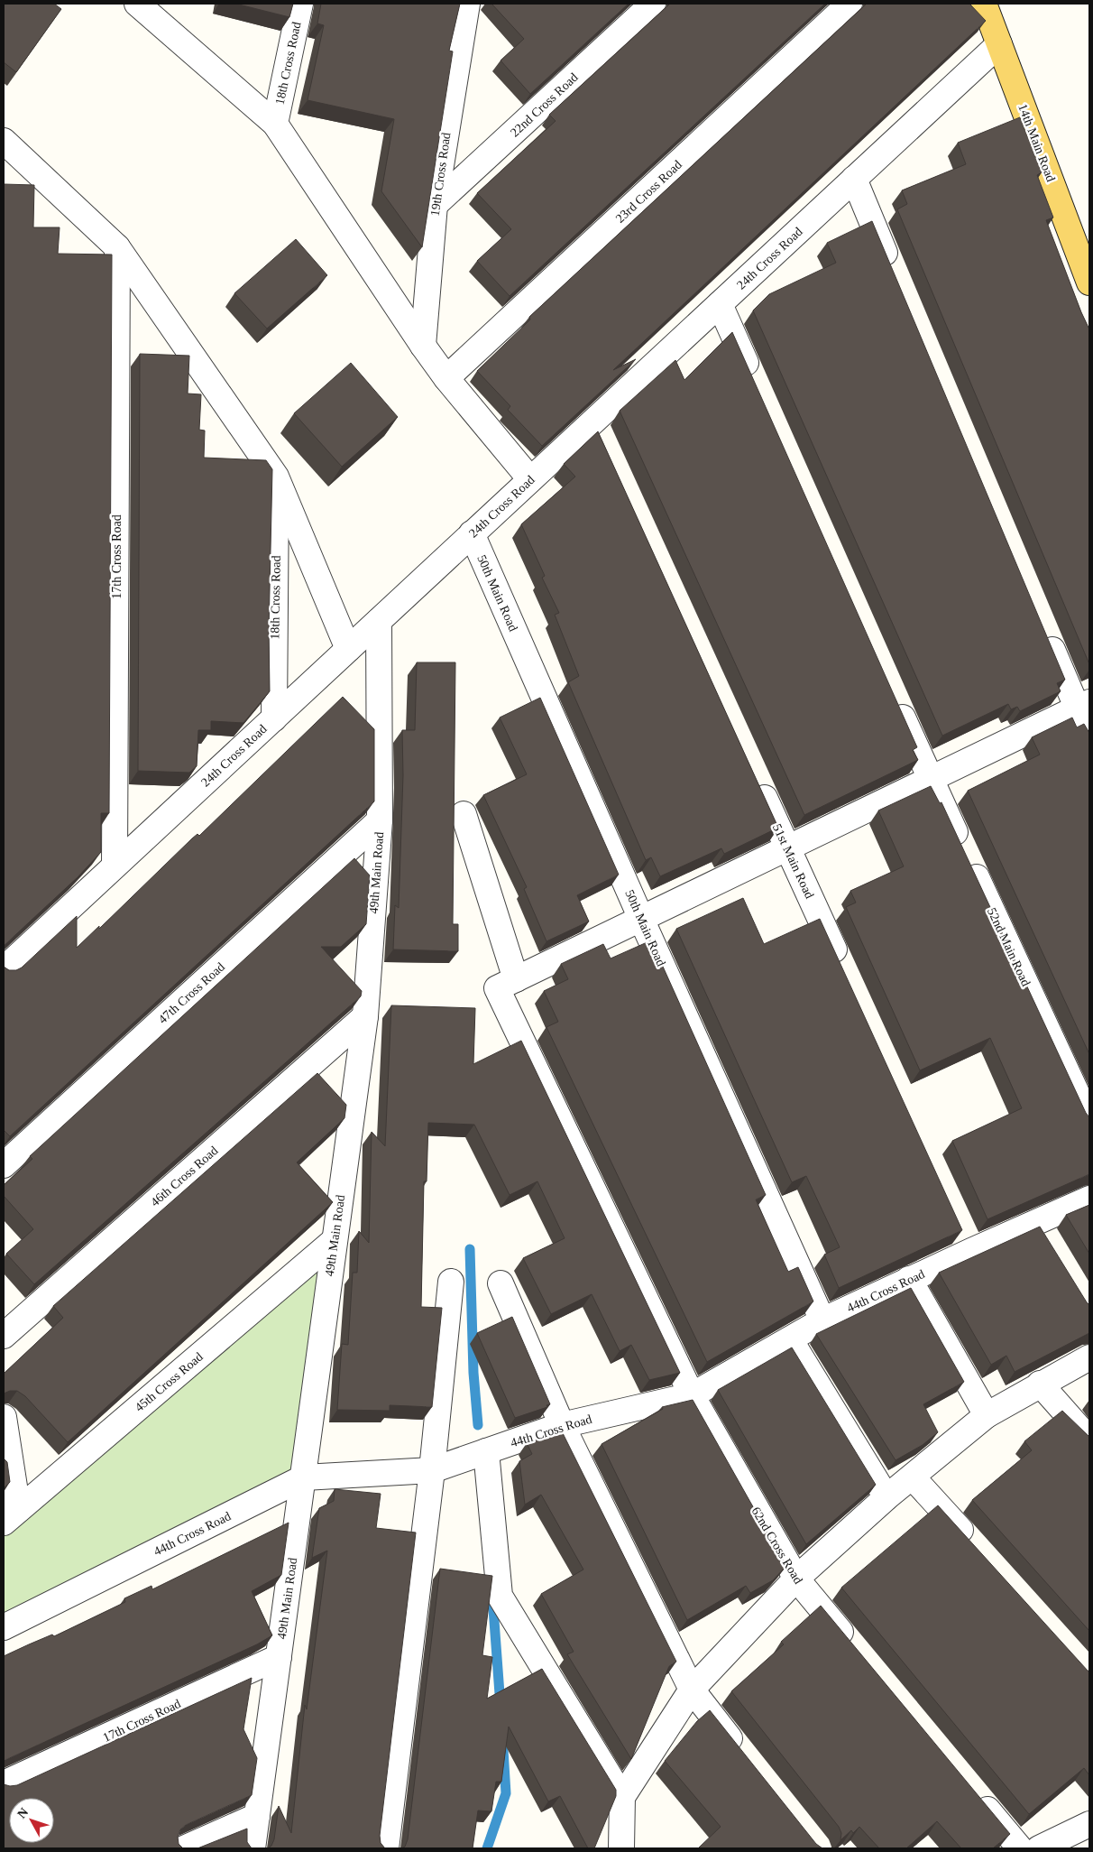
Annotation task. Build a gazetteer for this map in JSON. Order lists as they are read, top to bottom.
{
  "streets": {
    "main road": ["14th Main Road"],
    "street": [
      "18th Cross Road",
      "22nd Cross Road",
      "19th Cross Road",
      "23rd Cross Road",
      "24th Cross Road",
      "17th Cross Road",
      "50th Main Road",
      "51st Main Road",
      "49th Main Road",
      "52nd Main Road",
      "47th Cross Road",
      "46th Cross Road",
      "44th Cross Road",
      "45th Cross Road",
      "62nd Cross Road"
    ]
  },
  "crossings": [
    ["18th Cross Road", "24th Cross Road"],
    ["22nd Cross Road", "19th Cross Road"],
    ["14th Main Road", "24th Cross Road"],
    ["24th Cross Road", "17th Cross Road"],
    ["24th Cross Road", "50th Main Road"],
    ["24th Cross Road", "49th Main Road"],
    ["17th Cross Road", "49th Main Road"],
    ["50th Main Road", "44th Cross Road"],
    ["49th Main Road", "47th Cross Road"],
    ["49th Main Road", "46th Cross Road"],
    ["49th Main Road", "44th Cross Road"],
    ["49th Main Road", "45th Cross Road"],
    ["44th Cross Road", "62nd Cross Road"]
  ],
  "north": "top left"
}
